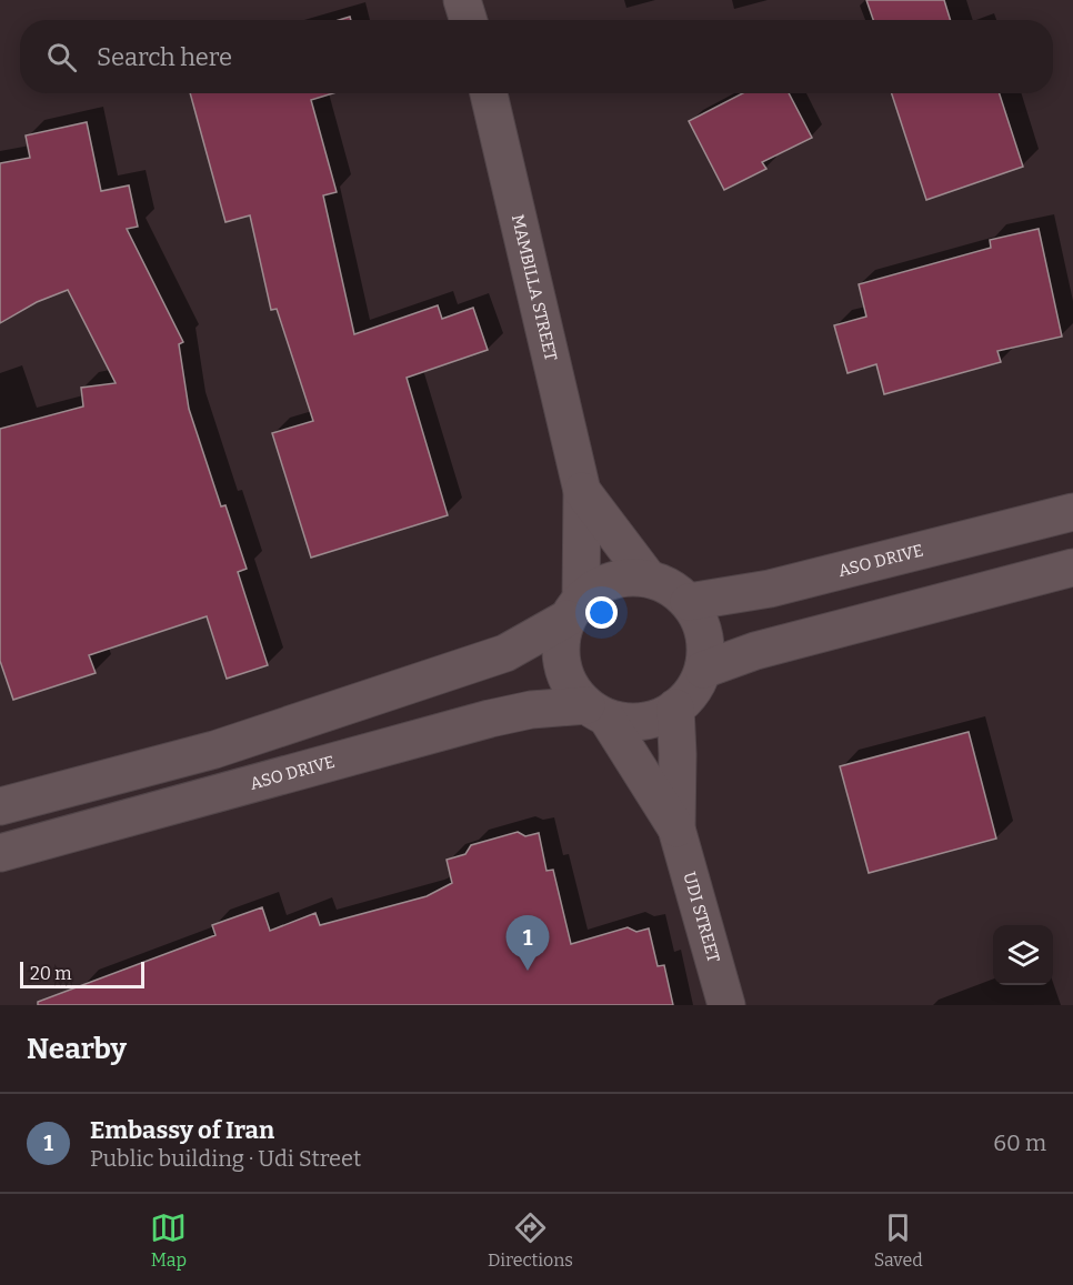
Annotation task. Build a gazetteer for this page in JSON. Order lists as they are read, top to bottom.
{
  "streets": {
    "street": ["MAMBILLA STREET", "ASO DRIVE", "UDI STREET"]
  },
  "scale_bar": "20 m",
  "page": {
    "search": "Search here",
    "pins": "1",
    "scale": "20 m",
    "heading": "Nearby",
    "list": [
      {
        "mark": "1",
        "name": "Embassy of Iran",
        "note": "Public building · Udi Street",
        "value": "60 m"
      }
    ],
    "nav": ["Map", "Directions", "Saved"]
  }
}
